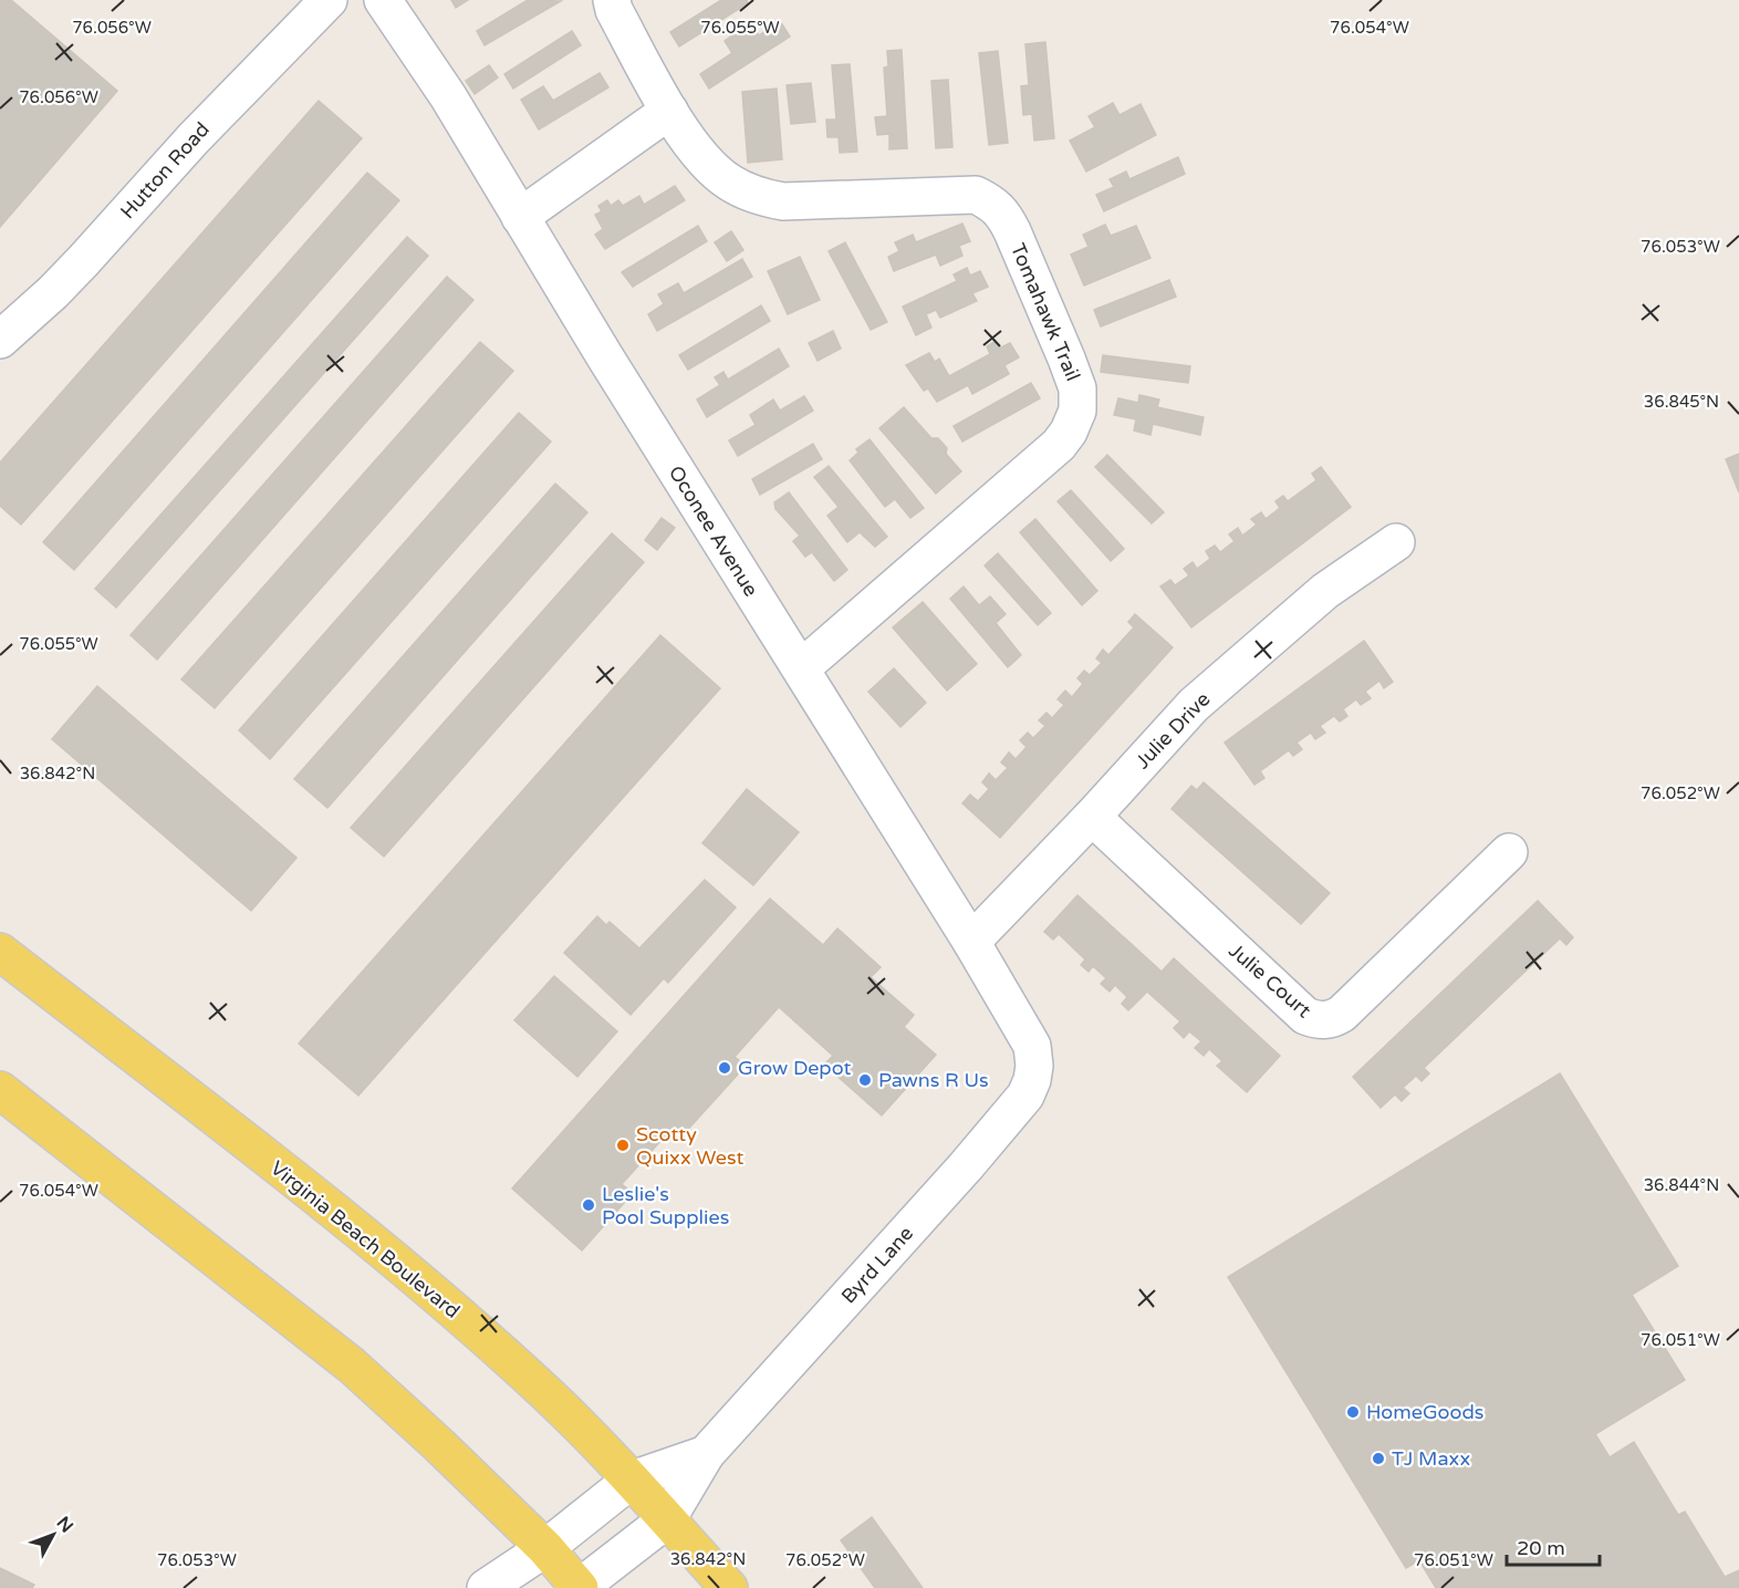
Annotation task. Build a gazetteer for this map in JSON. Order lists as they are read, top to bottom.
{
  "streets": {
    "main road": ["Virginia Beach Boulevard"],
    "street": [
      "Hutton Road",
      "Tomahawk Trail",
      "Oconee Avenue",
      "Julie Drive",
      "Julie Court",
      "Byrd Lane"
    ]
  },
  "crossings": [
    ["Tomahawk Trail", "Oconee Avenue"],
    ["Oconee Avenue", "Julie Drive"],
    ["Oconee Avenue", "Byrd Lane"],
    ["Julie Drive", "Julie Court"],
    ["Virginia Beach Boulevard", "Byrd Lane"]
  ],
  "places": [
    "Grow Depot",
    "Pawns R Us",
    "Scotty Quixx West",
    "Leslie's Pool Supplies",
    "HomeGoods",
    "TJ Maxx"
  ],
  "scale_bar": "20 m",
  "north": "top right",
  "coordinates": [
    "76.056°W",
    "76.055°W",
    "76.054°W",
    "76.053°W",
    "36.845°N",
    "36.842°N",
    "76.052°W",
    "36.844°N",
    "76.051°W"
  ]
}
